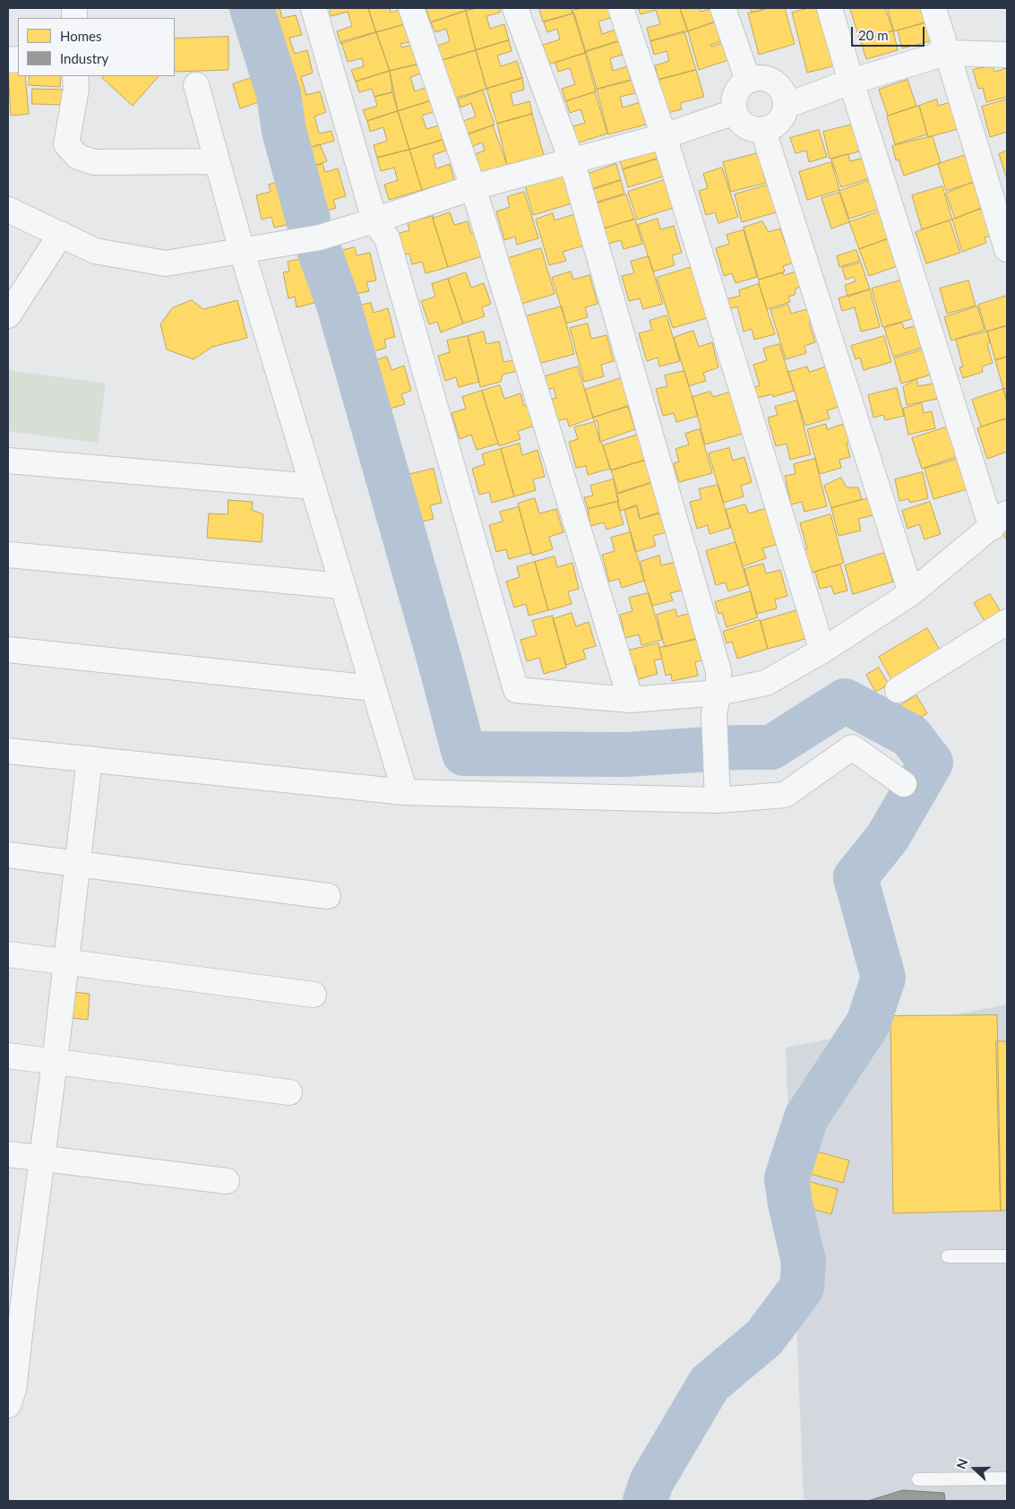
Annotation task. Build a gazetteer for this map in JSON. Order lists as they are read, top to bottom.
{
  "legend": ["Homes", "Industry"],
  "scale_bar": "20 m",
  "north": "left"
}
